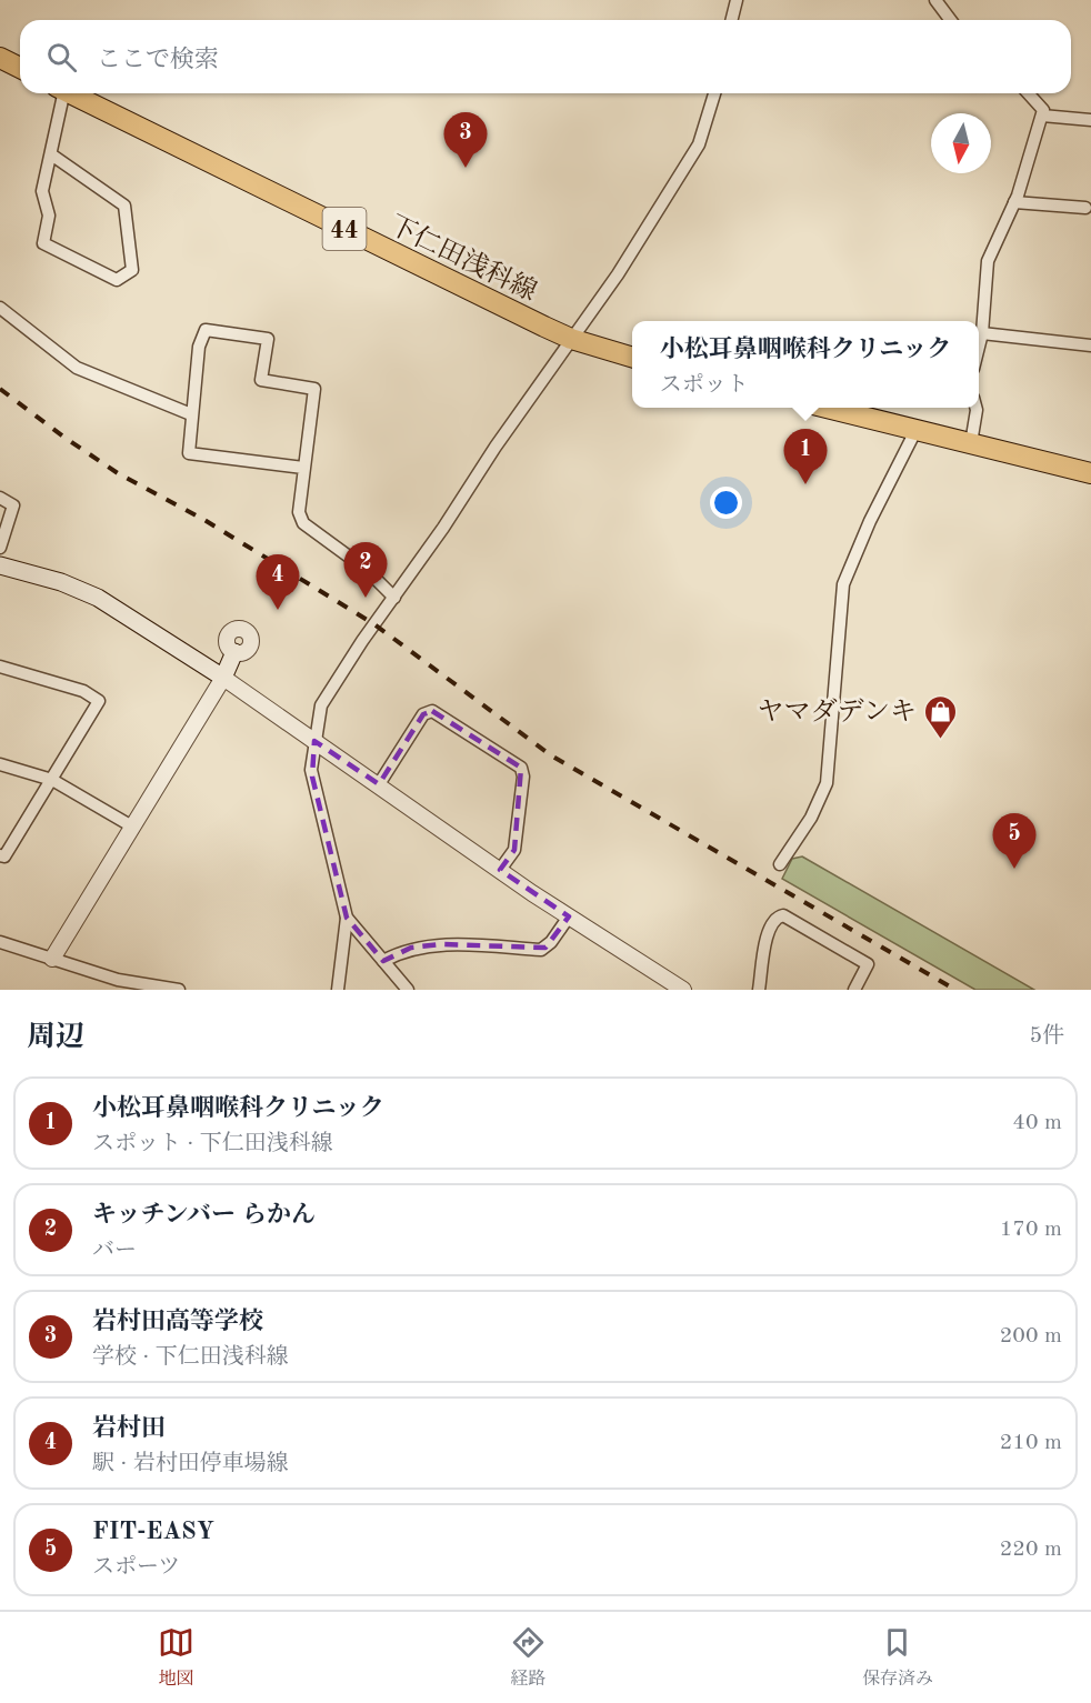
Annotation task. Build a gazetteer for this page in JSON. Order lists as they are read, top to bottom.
{
  "streets": {
    "main road": ["44", "下仁田浅科線"]
  },
  "places": {
    "shop": ["ヤマダデンキ"]
  },
  "north": "bottom",
  "page": {
    "search": "ここで検索",
    "pins": [
      "3",
      "1",
      "2",
      "4",
      "5"
    ],
    "popup": ["小松耳鼻咽喉科クリニック", "スポット"],
    "heading": ["周辺", "5件"],
    "list": [
      {
        "mark": "1",
        "name": "小松耳鼻咽喉科クリニック",
        "note": "スポット · 下仁田浅科線",
        "value": "40 m"
      },
      {
        "mark": "2",
        "name": "キッチンバー らかん",
        "note": "バー",
        "value": "170 m"
      },
      {
        "mark": "3",
        "name": "岩村田高等学校",
        "note": "学校 · 下仁田浅科線",
        "value": "200 m"
      },
      {
        "mark": "4",
        "name": "岩村田",
        "note": "駅 · 岩村田停車場線",
        "value": "210 m"
      },
      {
        "mark": "5",
        "name": "FIT-EASY",
        "note": "スポーツ",
        "value": "220 m"
      }
    ],
    "nav": ["地図", "経路", "保存済み"]
  }
}
